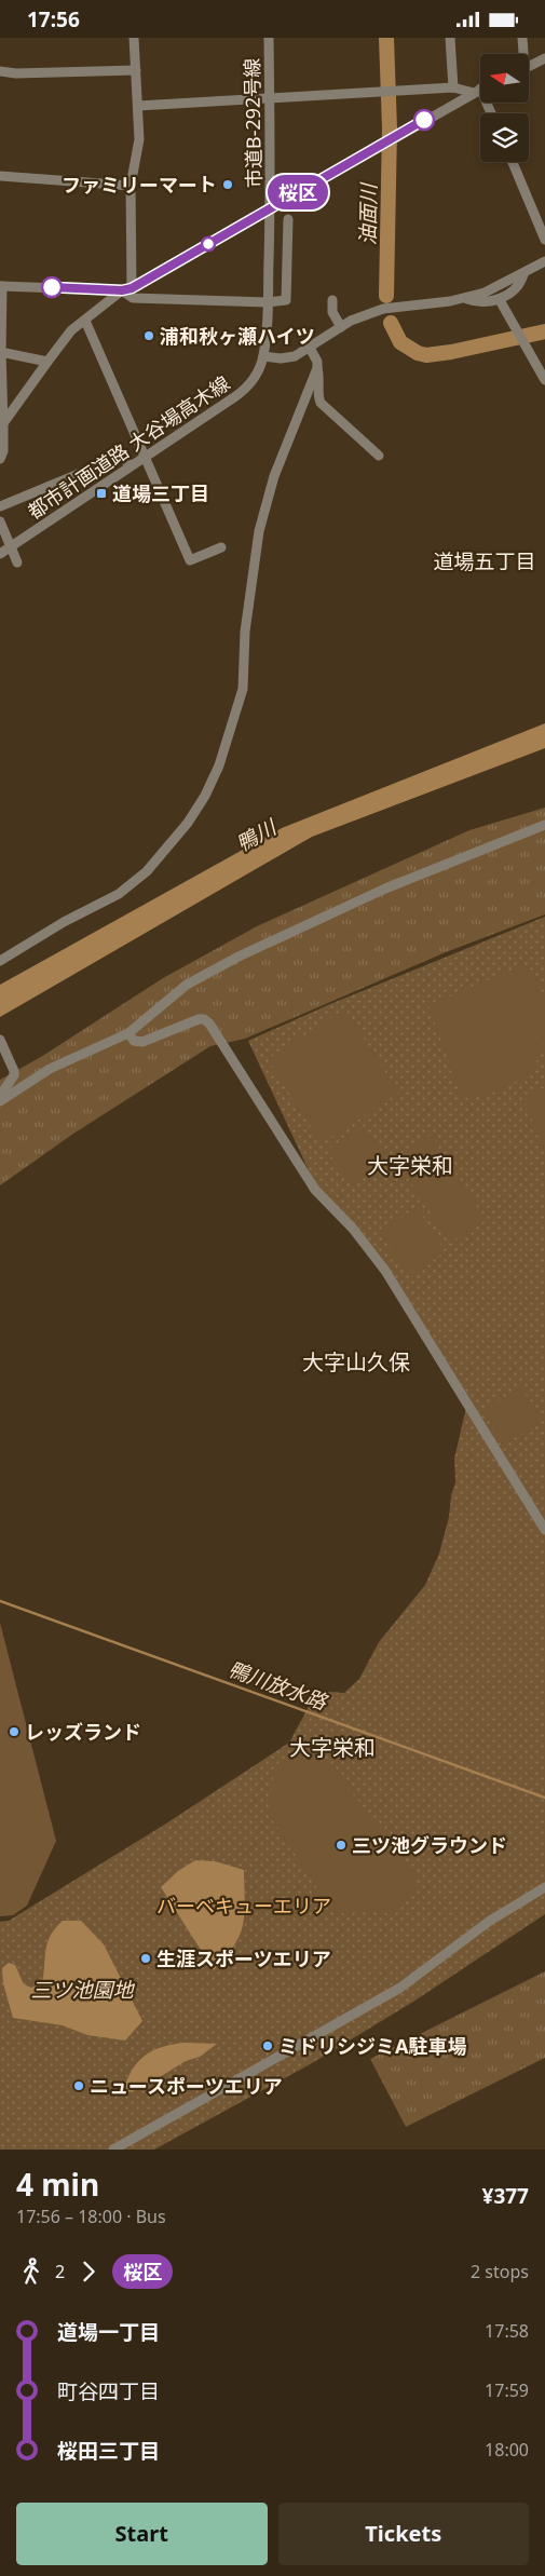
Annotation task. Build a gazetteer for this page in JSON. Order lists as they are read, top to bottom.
{
  "streets": {
    "street": ["市道B-292号線", "都市計画道路 大谷場高木線"]
  },
  "crossings": [
    ["市道B-292号線", "都市計画道路 大谷場高木線"]
  ],
  "districts": [
    "道場五丁目",
    "大字栄和",
    "大字山久保",
    "大字栄和"
  ],
  "water": [
    "油面川",
    "鴨川",
    "鴨川放水路",
    "三ツ池園地"
  ],
  "parks": ["バーベキューエリア"],
  "places": {
    "other": [
      "ファミリーマート",
      "浦和秋ヶ瀬ハイツ",
      "レッズランド",
      "三ツ池グラウンド",
      "生涯スポーツエリア",
      "ミドリシジミA駐車場",
      "ニュースポーツエリア"
    ],
    "transit": ["道場三丁目"]
  },
  "lines": ["bus line 桜区"],
  "north": "left",
  "page": {
    "status": "17:56",
    "on_map": "桜区",
    "heading": ["4 min", "17:56 – 18:00 · Bus", "¥377"],
    "legs": ["2", "桜区", "2 stops"],
    "list": [
      {
        "name": "道場一丁目",
        "value": "17:58"
      },
      {
        "name": "町谷四丁目",
        "value": "17:59"
      },
      {
        "name": "桜田三丁目",
        "value": "18:00"
      }
    ],
    "buttons": ["Start", "Tickets"]
  }
}
